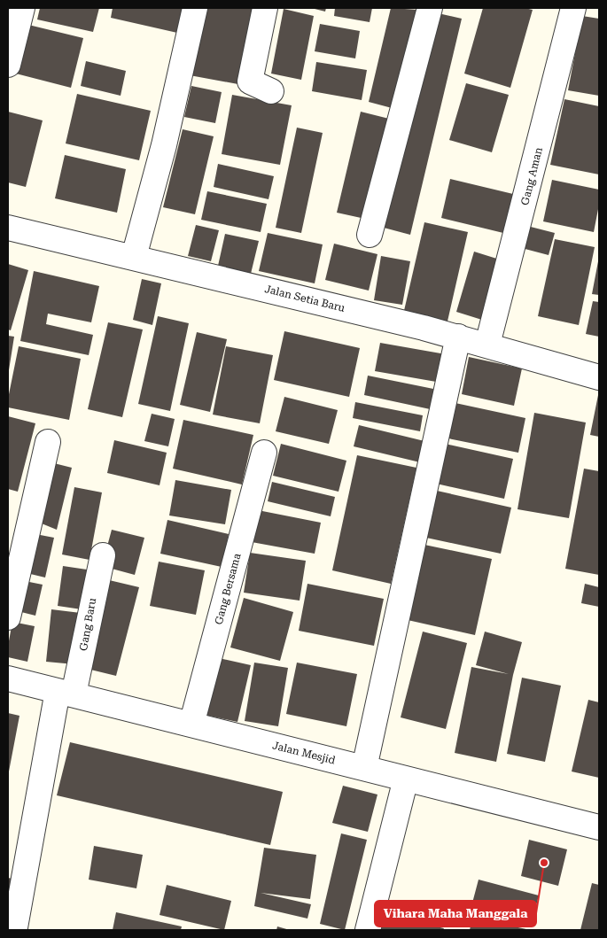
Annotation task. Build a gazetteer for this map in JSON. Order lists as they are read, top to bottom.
{
  "streets": {
    "street": [
      "Gang Aman",
      "Jalan Setia Baru",
      "Gang Bersama",
      "Gang Baru",
      "Jalan Mesjid"
    ]
  },
  "crossings": [
    ["Gang Aman", "Jalan Setia Baru"],
    ["Gang Bersama", "Jalan Mesjid"],
    ["Gang Baru", "Jalan Mesjid"]
  ],
  "places": ["Vihara Maha Manggala"]
}
